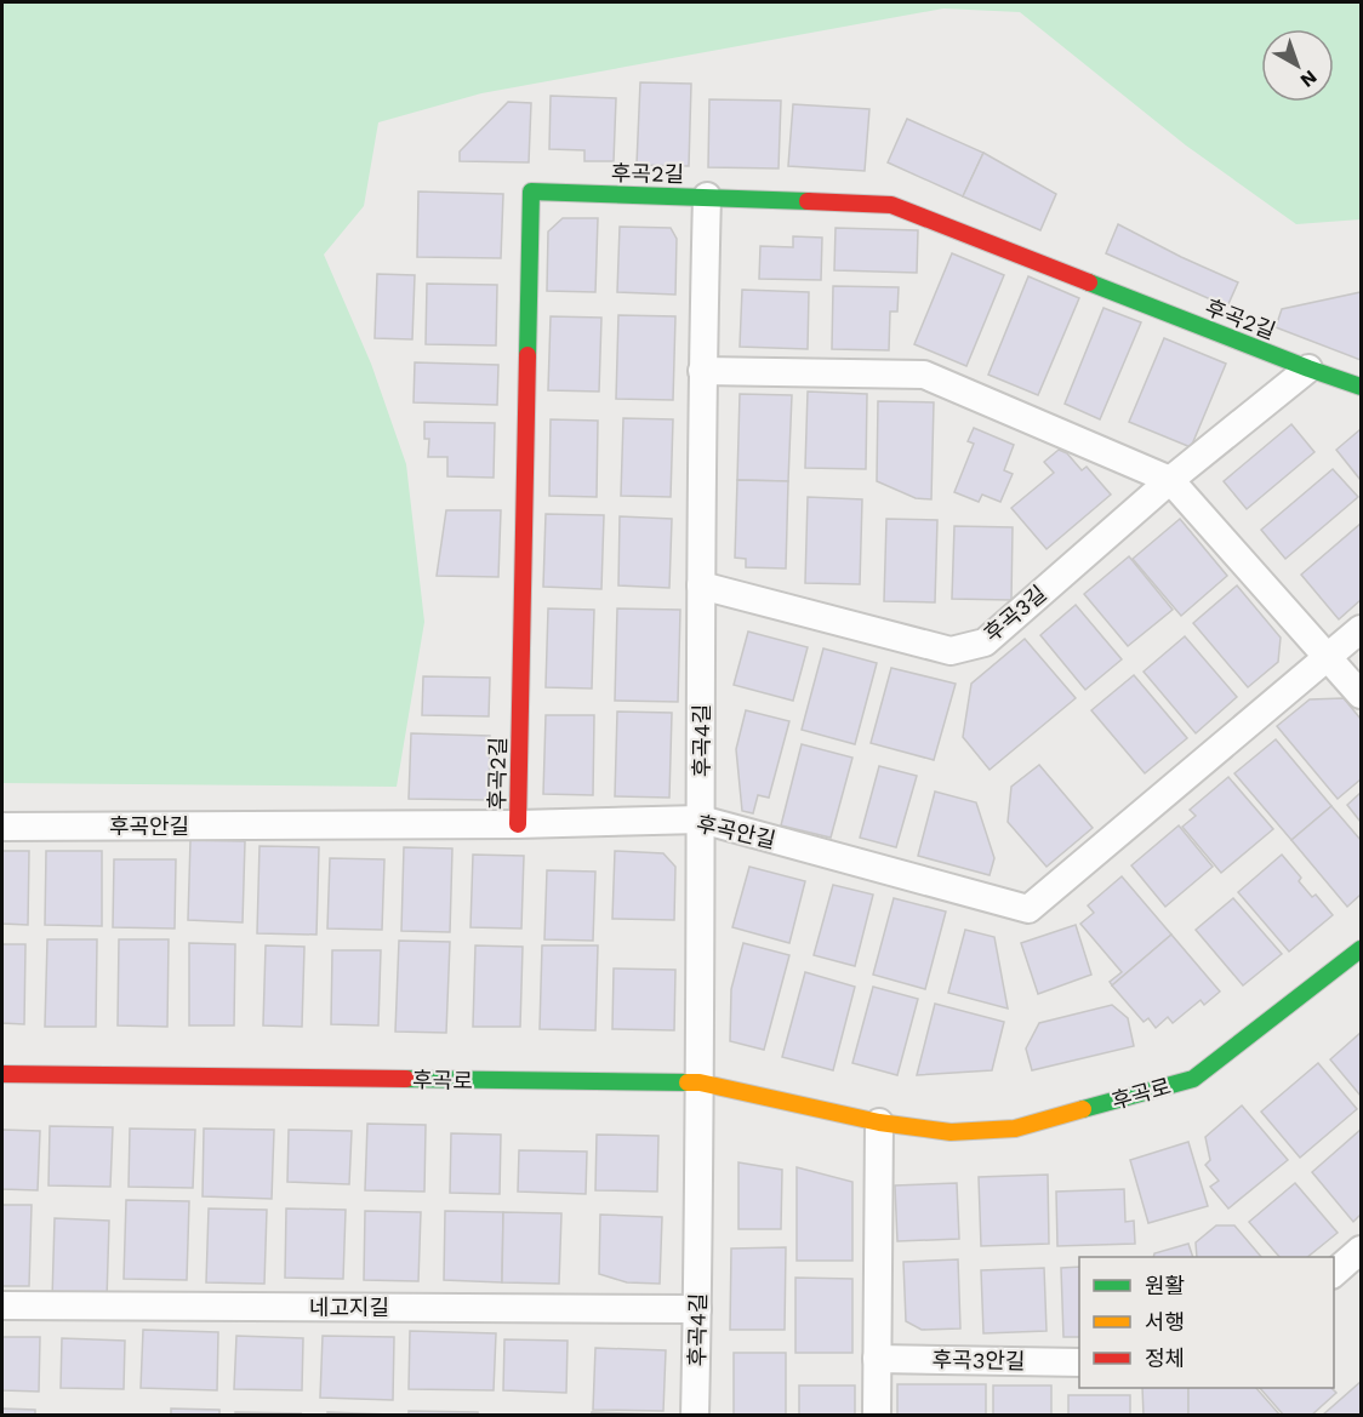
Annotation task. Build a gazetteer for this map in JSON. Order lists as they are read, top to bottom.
{
  "streets": {
    "street": [
      "후곡2길",
      "후곡3길",
      "후곡4길",
      "후곡안길",
      "후곡로",
      "네고지길",
      "후곡3안길"
    ]
  },
  "crossings": [
    ["후곡2길", "후곡3길"],
    ["후곡2길", "후곡4길"],
    ["후곡2길", "후곡안길"],
    ["후곡3길", "후곡4길"],
    ["후곡4길", "후곡안길"],
    ["후곡4길", "후곡로"],
    ["후곡4길", "네고지길"]
  ],
  "legend": ["원활", "서행", "정체"],
  "north": "bottom right"
}
